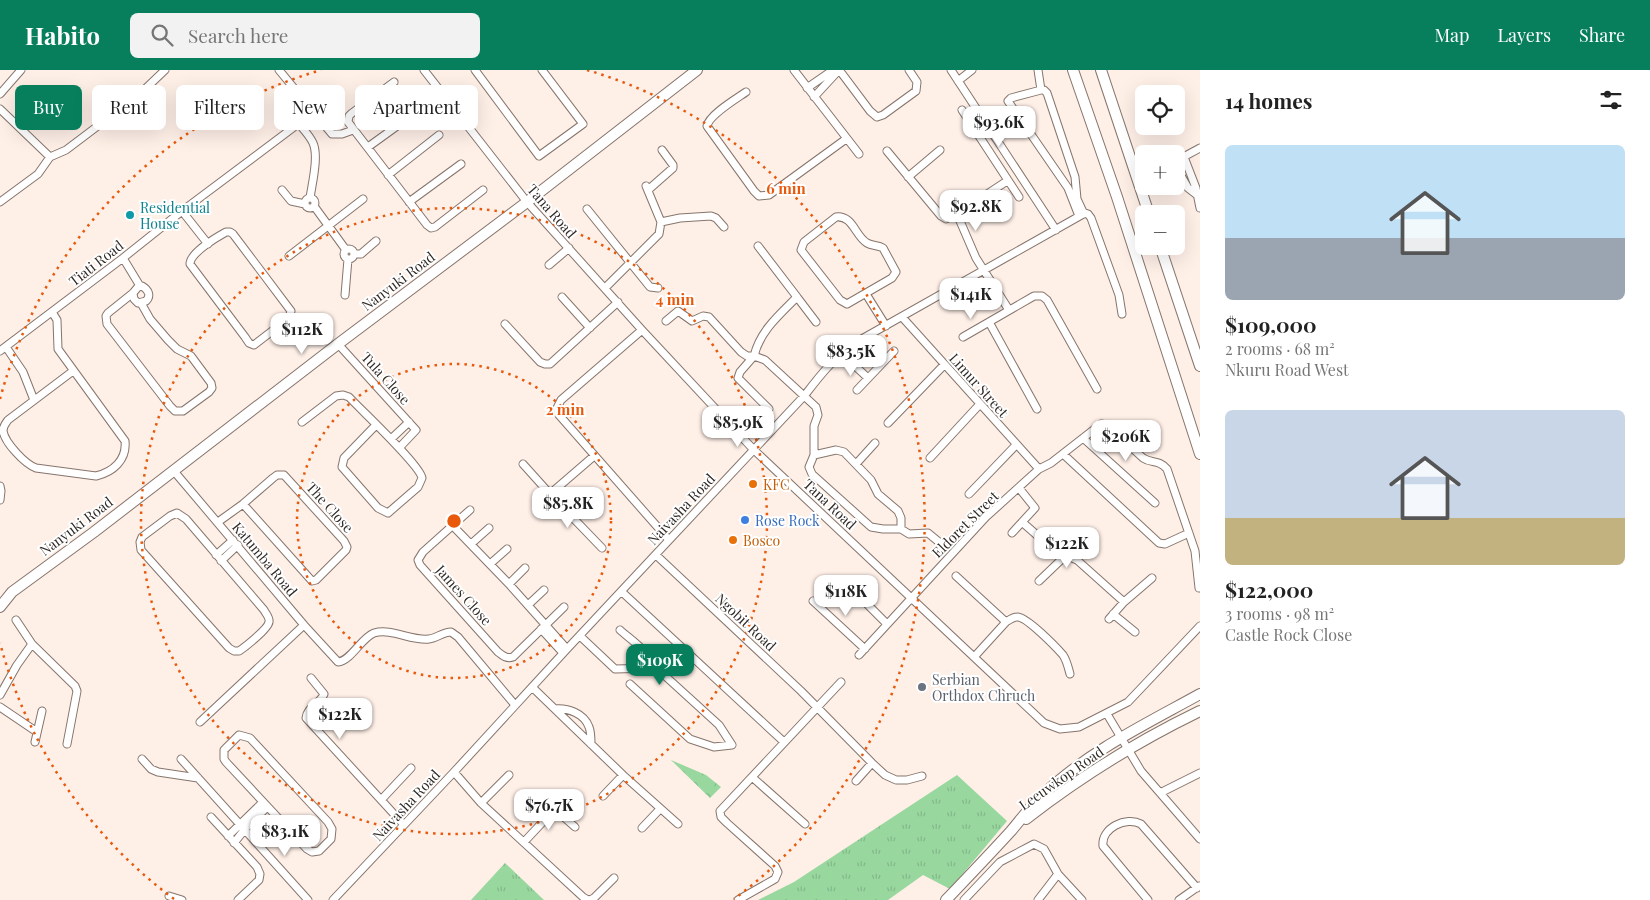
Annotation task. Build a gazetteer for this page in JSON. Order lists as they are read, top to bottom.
{
  "streets": {
    "street": [
      "Tana Road",
      "Tiati Road",
      "Nanyuki Road",
      "Tula Close",
      "Limur Street",
      "The Close",
      "Naivasha Road",
      "Eldoret Street",
      "Katumba Road",
      "James Close",
      "Ngobit Road",
      "Leeuwkop Road"
    ]
  },
  "crossings": [
    ["Tana Road", "Nanyuki Road"],
    ["Tana Road", "Naivasha Road"],
    ["Tana Road", "Eldoret Street"],
    ["Nanyuki Road", "Tula Close"],
    ["Nanyuki Road", "Katumba Road"],
    ["Limur Street", "Naivasha Road"],
    ["Limur Street", "Eldoret Street"],
    ["The Close", "Katumba Road"],
    ["Naivasha Road", "Katumba Road"],
    ["Naivasha Road", "Ngobit Road"]
  ],
  "places": [
    "Residential House",
    "KFC",
    "Rose Rock",
    "Bosco",
    "Serbian Orthdox Chruch"
  ],
  "page": {
    "header": "Habito",
    "search": "Search here",
    "nav": ["Map", "Layers", "Share"],
    "heading": "14 homes",
    "map_buttons": ["+", "−"],
    "chip": [
      "Buy",
      "Rent",
      "Filters",
      "New",
      "Apartment"
    ],
    "price": [
      "$93.6K",
      "$92.8K",
      "$141K",
      "$112K",
      "$83.5K",
      "$85.9K",
      "$206K",
      "$85.8K",
      "$122K",
      "$118K",
      "$109K",
      "$122K",
      "$76.7K",
      "$83.1K"
    ],
    "list": [
      {
        "name": "$109,000",
        "note": "2 rooms · 68 m² · Nkuru Road West"
      },
      {
        "name": "$122,000",
        "note": "3 rooms · 98 m² · Castle Rock Close"
      }
    ]
  },
  "rings": ["6 min", "4 min", "2 min"]
}
